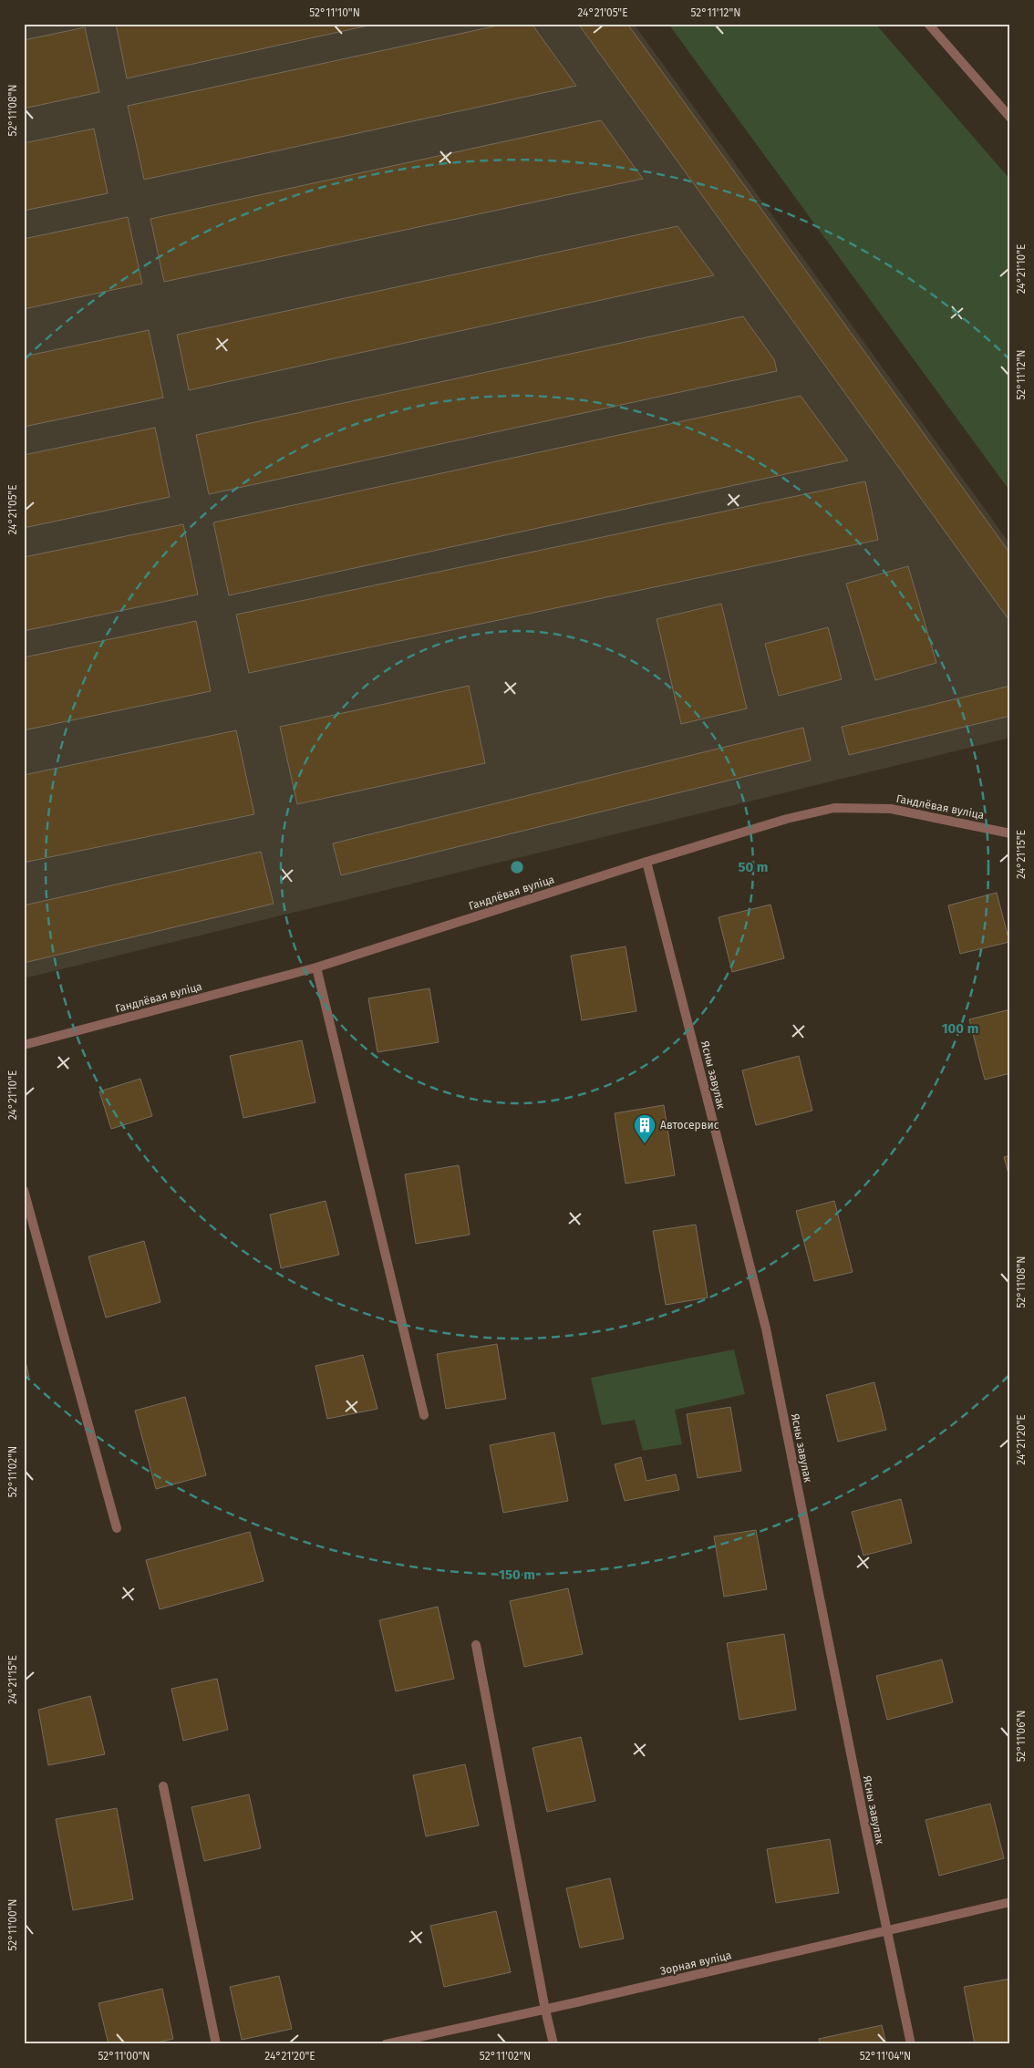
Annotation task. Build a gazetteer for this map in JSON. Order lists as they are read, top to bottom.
{
  "streets": {
    "street": ["Гандлёвая вуліца", "Ясны завулак", "Зорная вуліца"]
  },
  "crossings": [
    ["Гандлёвая вуліца", "Ясны завулак"],
    ["Ясны завулак", "Зорная вуліца"]
  ],
  "places": {
    "building": ["Автосервис"]
  },
  "coordinates": [
    "52°11'10\"N",
    "24°21'05\"E",
    "52°11'12\"N",
    "52°11'08\"N",
    "24°21'10\"E",
    "24°21'15\"E",
    "24°21'20\"E",
    "52°11'02\"N",
    "52°11'06\"N",
    "52°11'00\"N",
    "52°11'04\"N"
  ],
  "rings": ["50 m", "100 m", "150 m"]
}
